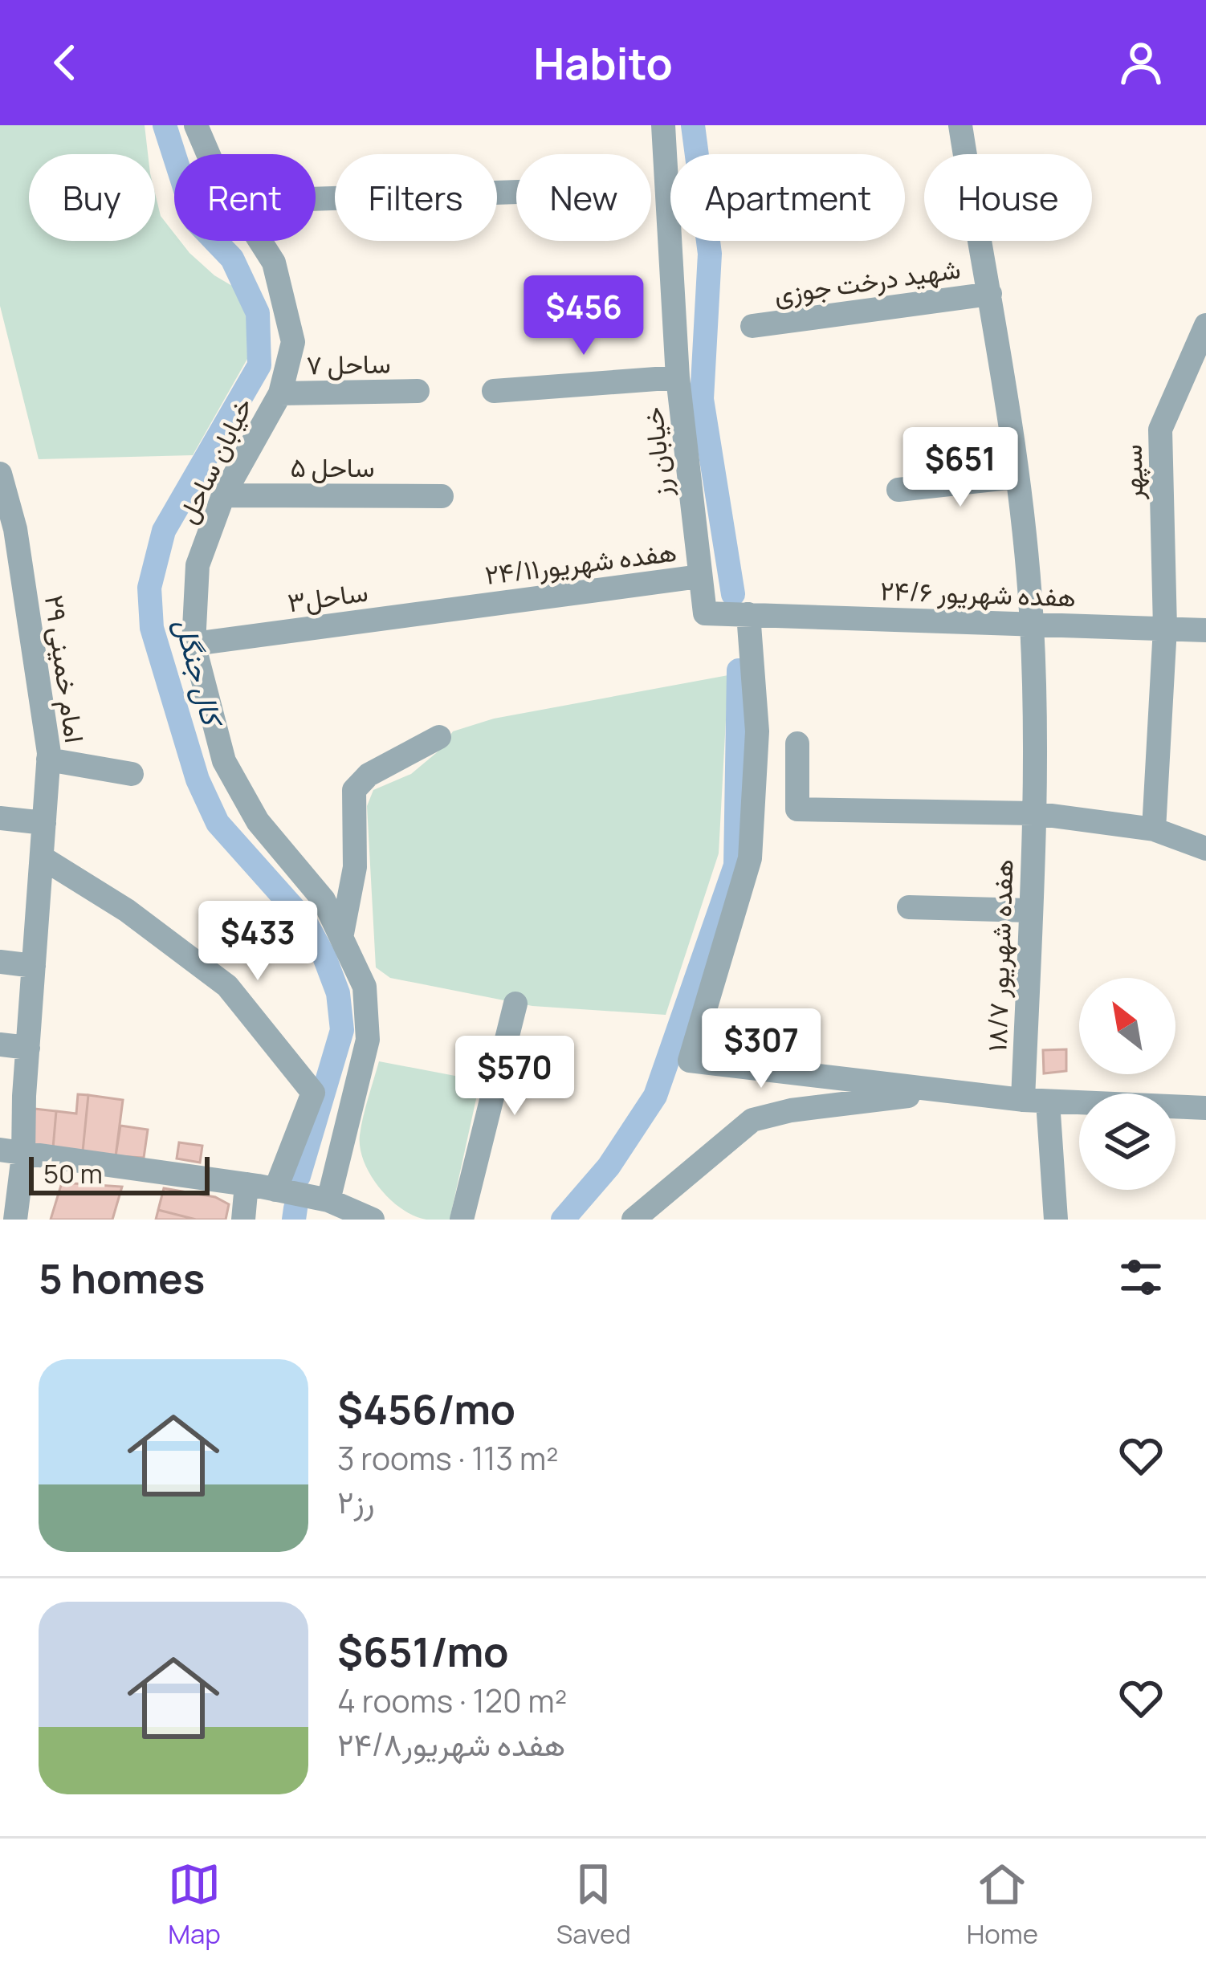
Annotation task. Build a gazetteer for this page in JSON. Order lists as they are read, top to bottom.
{
  "streets": {
    "street": [
      "شهید درخت جوزی",
      "ساحل ۷",
      "خیابان رز",
      "خیابان ساحل",
      "ساحل ۵",
      "سپهر",
      "هفده شهریور۲۴/۱۱",
      "هفده شهریور ۲۴/۶",
      "ساحل۳",
      "امام خمینی ۲۹",
      "هفده شهریور ۱۸/۷"
    ]
  },
  "crossings": [
    ["شهید درخت جوزی", "هفده شهریور ۱۸/۷"],
    ["ساحل ۷", "خیابان ساحل"],
    ["خیابان رز", "هفده شهریور۲۴/۱۱"],
    ["خیابان رز", "هفده شهریور ۲۴/۶"],
    ["خیابان ساحل", "ساحل ۵"],
    ["خیابان ساحل", "ساحل۳"],
    ["سپهر", "هفده شهریور ۲۴/۶"],
    ["هفده شهریور۲۴/۱۱", "ساحل۳"],
    ["هفده شهریور ۲۴/۶", "هفده شهریور ۱۸/۷"]
  ],
  "water": ["کال جنگل"],
  "scale_bar": "50 m",
  "north": "top left",
  "page": {
    "header": "Habito",
    "chip": [
      "Buy",
      "Rent",
      "Filters",
      "New",
      "Apartment",
      "House"
    ],
    "price": [
      "$456",
      "$651",
      "$433",
      "$307",
      "$570"
    ],
    "scale": "50 m",
    "heading": "5 homes",
    "list": [
      {
        "name": "$456/mo",
        "note": "3 rooms · 113 m² · رز۲"
      },
      {
        "name": "$651/mo",
        "note": "4 rooms · 120 m² · هفده شهریور۲۴/۸"
      }
    ],
    "tabs": ["Map", "Saved", "Home"]
  }
}
